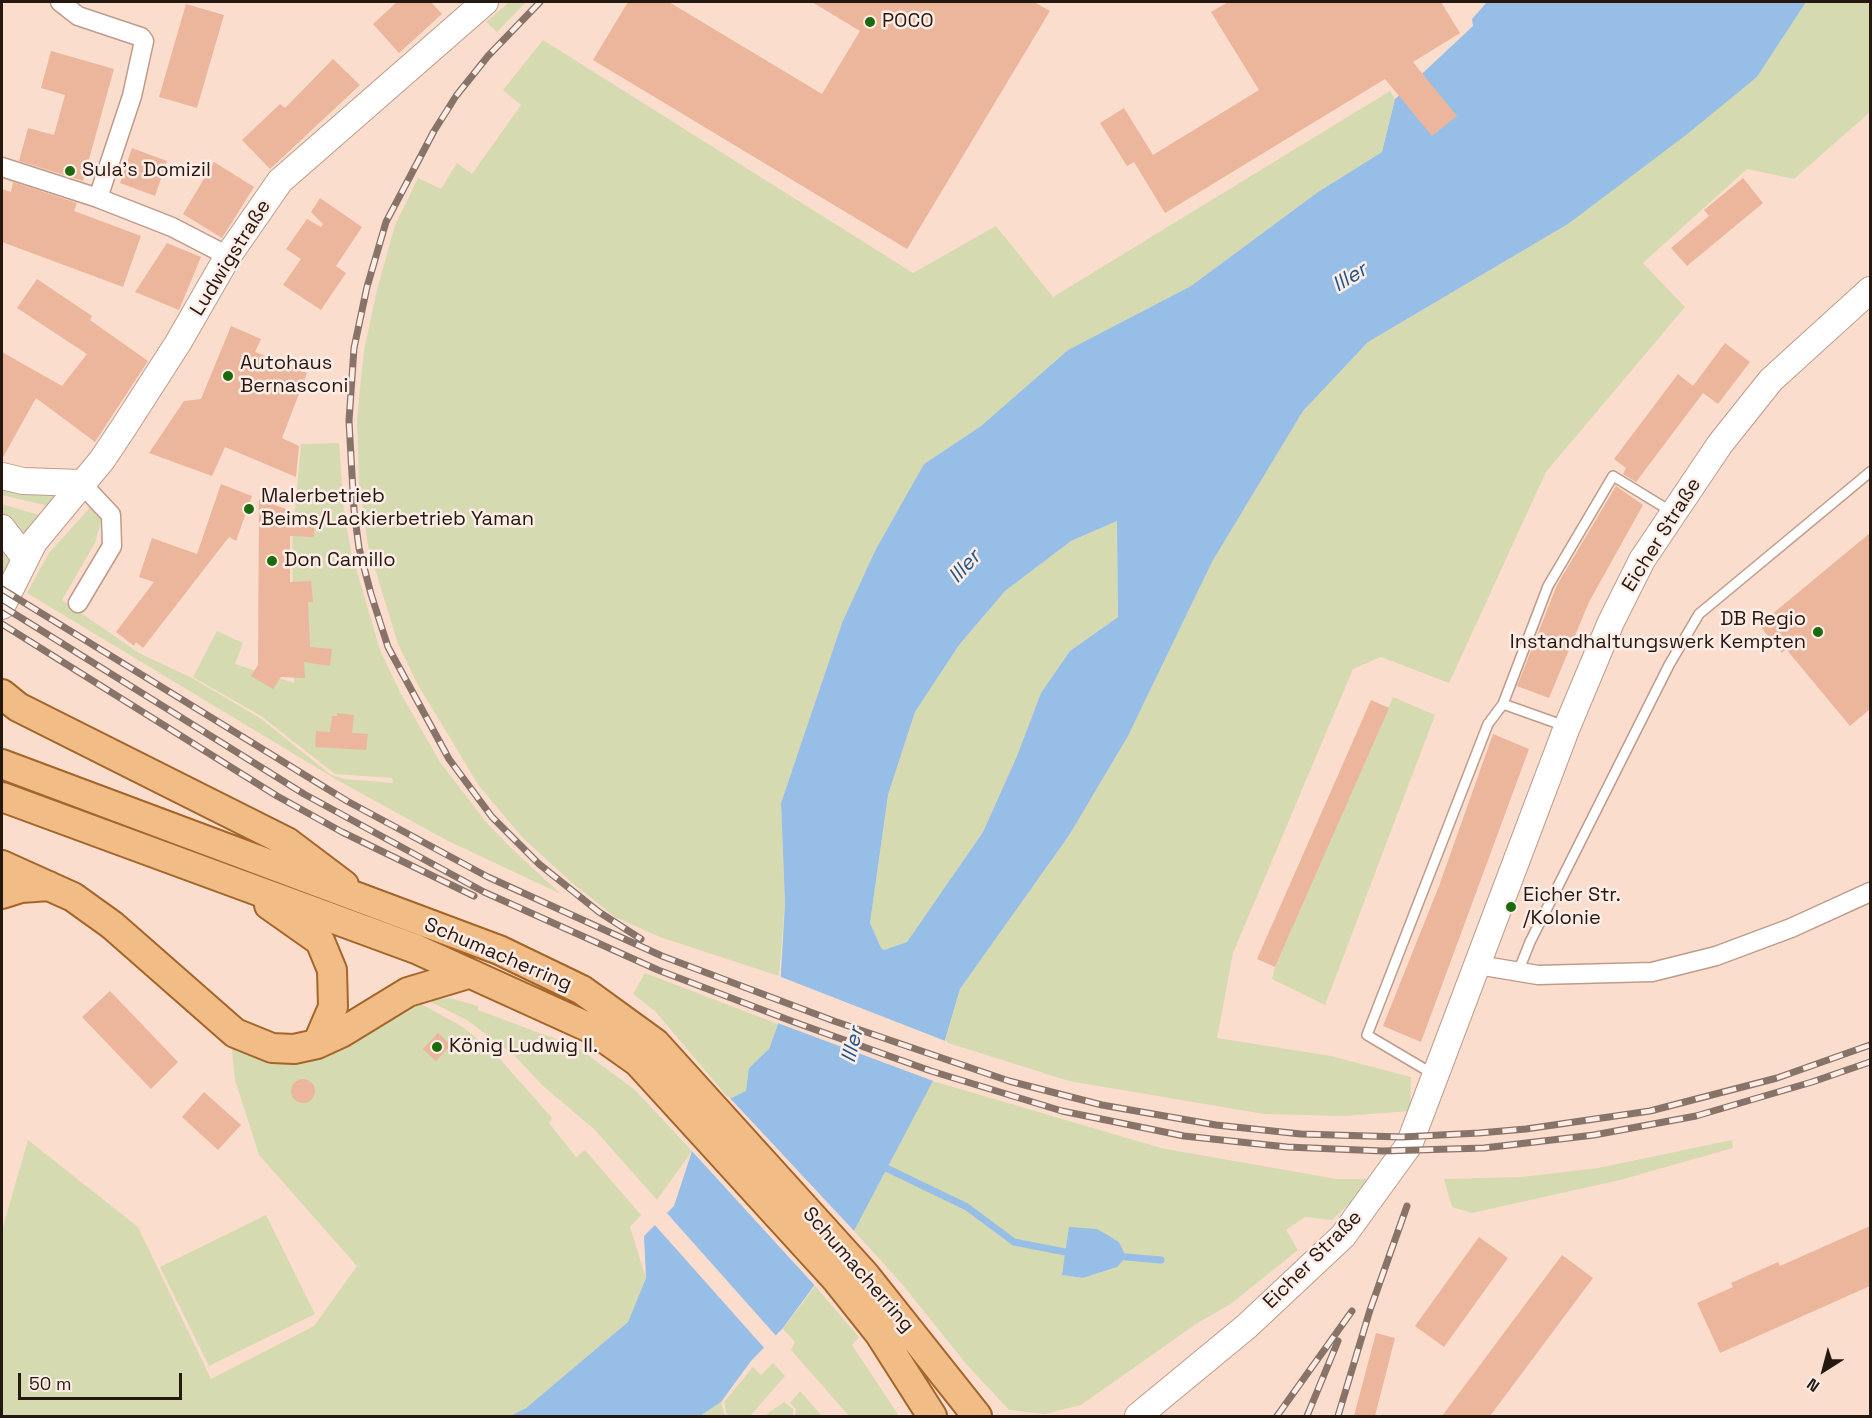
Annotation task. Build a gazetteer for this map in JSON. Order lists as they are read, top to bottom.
{
  "streets": {
    "main road": ["Schumacherring"],
    "street": ["Ludwigstraße", "Eicher Straße"]
  },
  "water": ["Iller"],
  "places": [
    "POCO",
    "Sula's Domizil",
    "Autohaus Bernasconi",
    "Malerbetrieb Beims/Lackierbetrieb Yaman",
    "Don Camillo",
    "DB Regio Instandhaltungswerk Kempten",
    "Eicher Str. /Kolonie",
    "König Ludwig II."
  ],
  "scale_bar": "50 m",
  "north": "bottom left"
}
